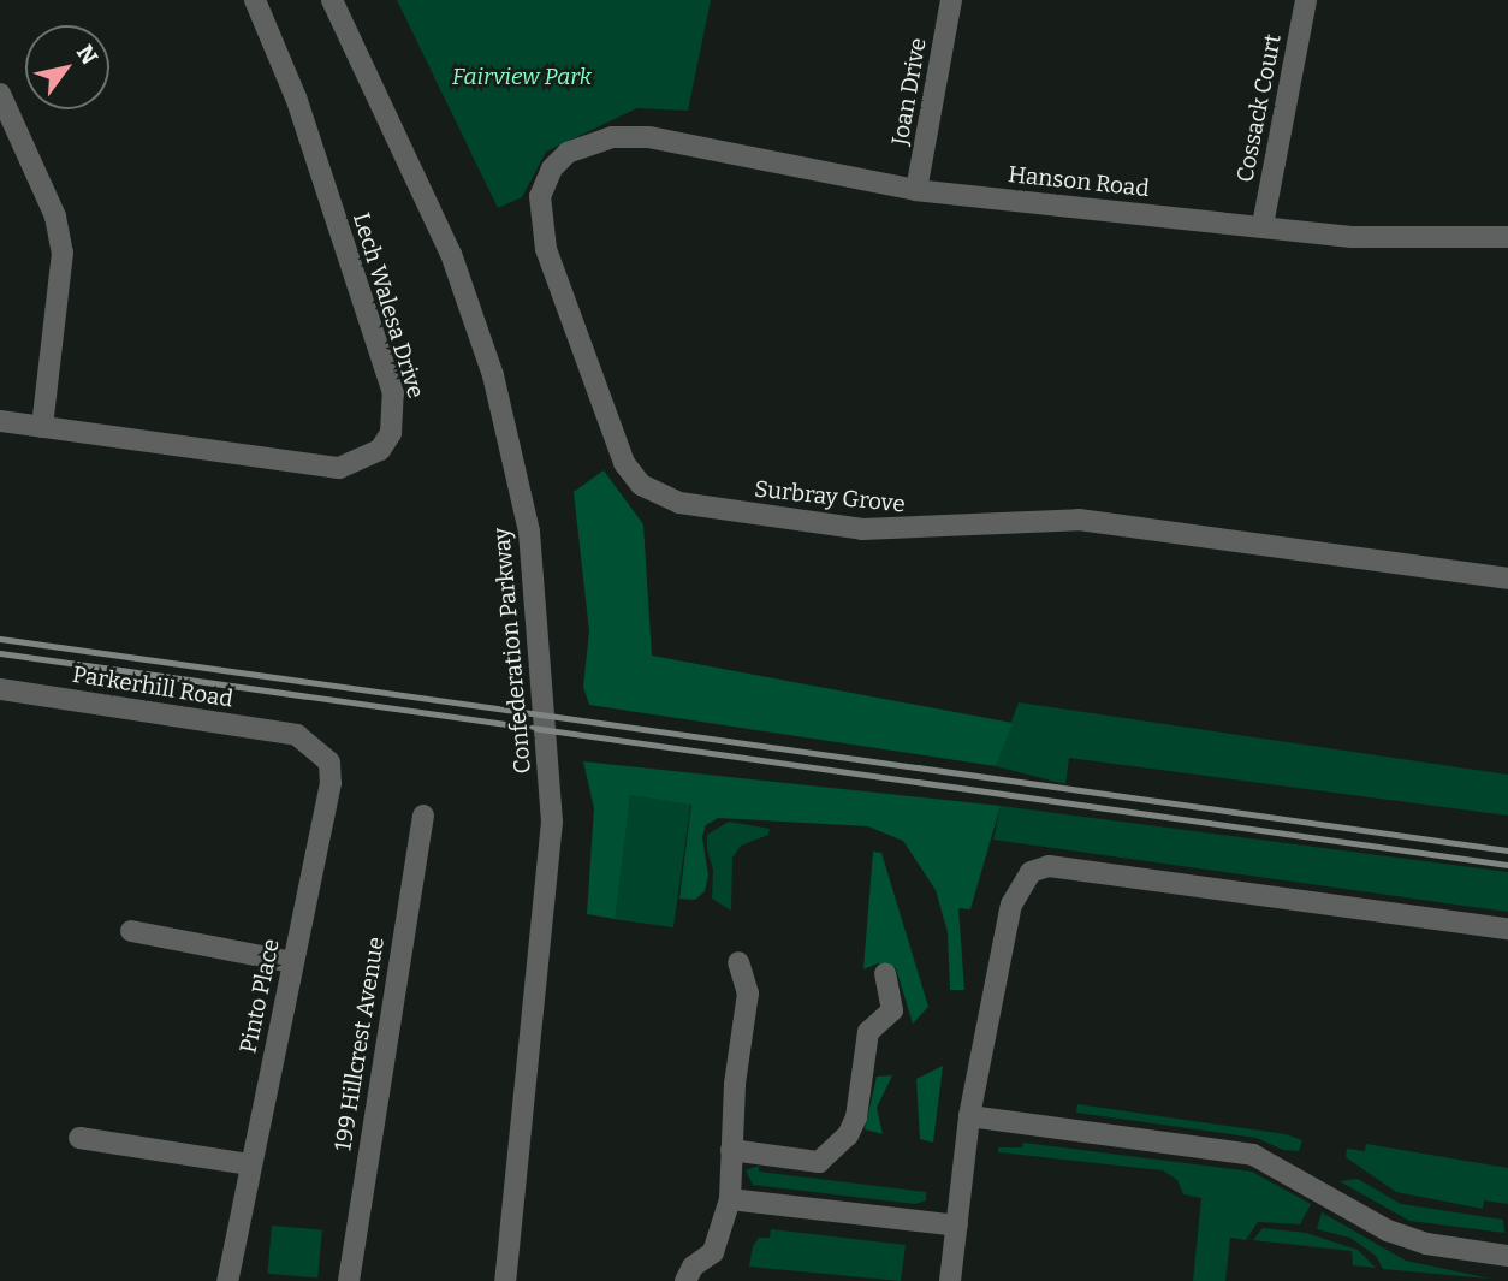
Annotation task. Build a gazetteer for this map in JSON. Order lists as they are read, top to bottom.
{
  "streets": {
    "street": [
      "Joan Drive",
      "Cossack Court",
      "Hanson Road",
      "Lech Walesa Drive",
      "Surbray Grove",
      "Confederation Parkway",
      "Parkerhill Road",
      "Pinto Place",
      "199 Hillcrest Avenue"
    ]
  },
  "crossings": [
    ["Joan Drive", "Hanson Road"],
    ["Cossack Court", "Hanson Road"],
    ["Hanson Road", "Surbray Grove"],
    ["Parkerhill Road", "Pinto Place"]
  ],
  "parks": ["Fairview Park"],
  "north": "top right"
}
